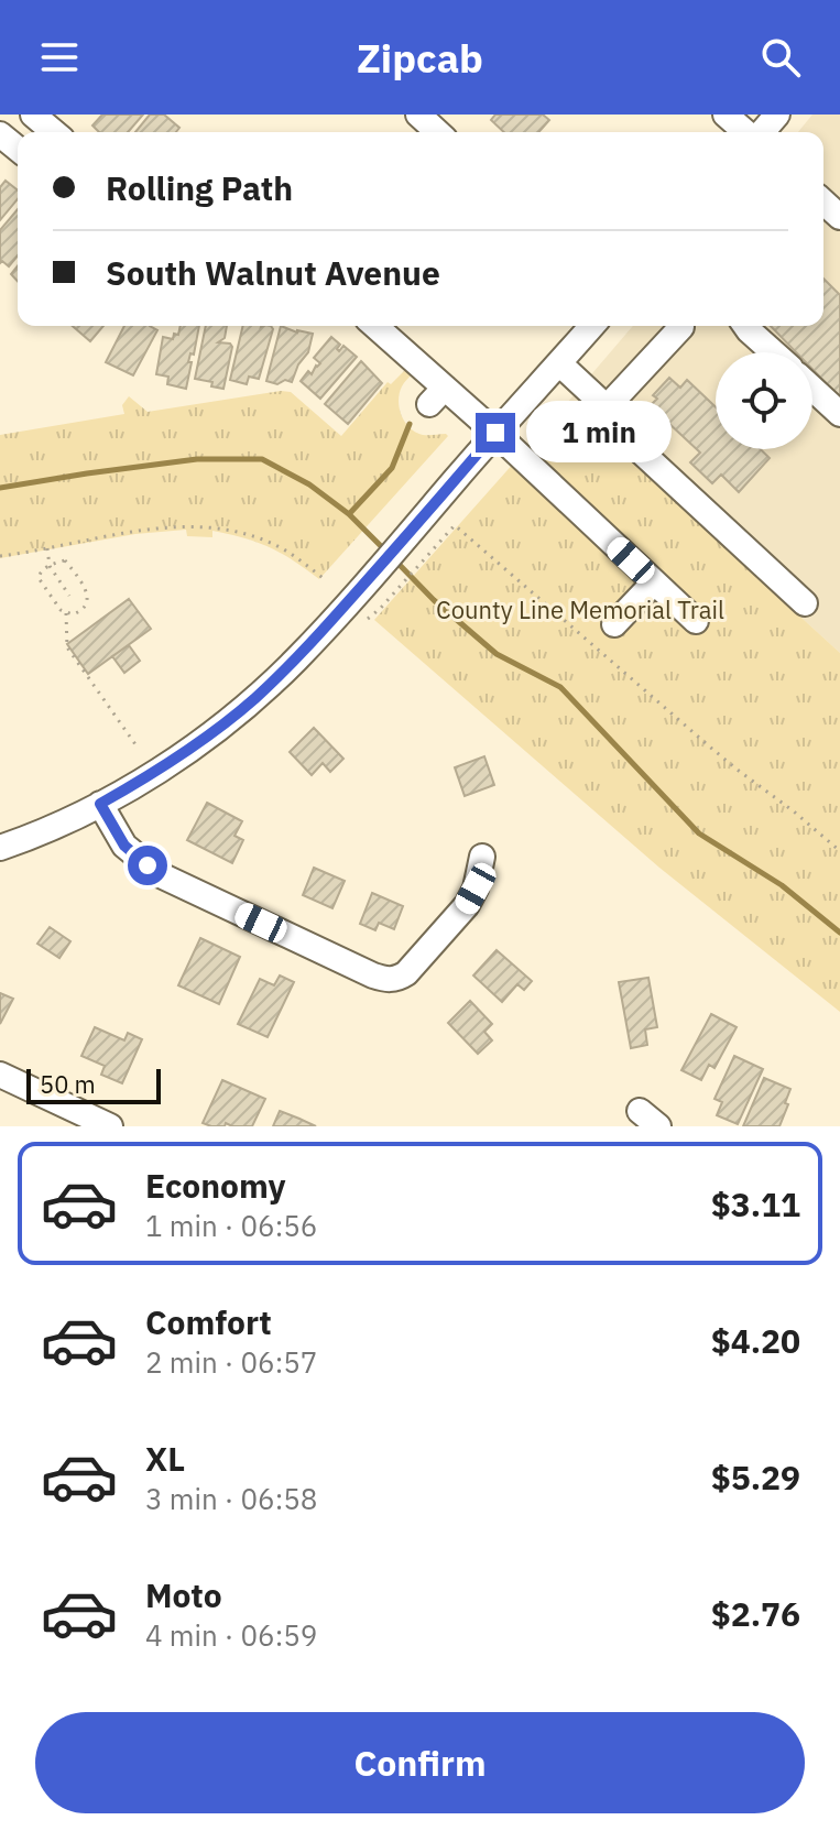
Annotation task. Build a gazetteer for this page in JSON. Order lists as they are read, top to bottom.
{
  "parks": ["County Line Memorial Trail"],
  "scale_bar": "50 m",
  "page": {
    "header": "Zipcab",
    "banner": ["Rolling Path", "South Walnut Avenue"],
    "bubble": "1 min",
    "scale": "50 m",
    "list": [
      {
        "name": "Economy",
        "note": "1 min · 06:56",
        "value": "$3.11"
      },
      {
        "name": "Comfort",
        "note": "2 min · 06:57",
        "value": "$4.20"
      },
      {
        "name": "XL",
        "note": "3 min · 06:58",
        "value": "$5.29"
      },
      {
        "name": "Moto",
        "note": "4 min · 06:59",
        "value": "$2.76"
      }
    ],
    "buttons": "Confirm"
  }
}
